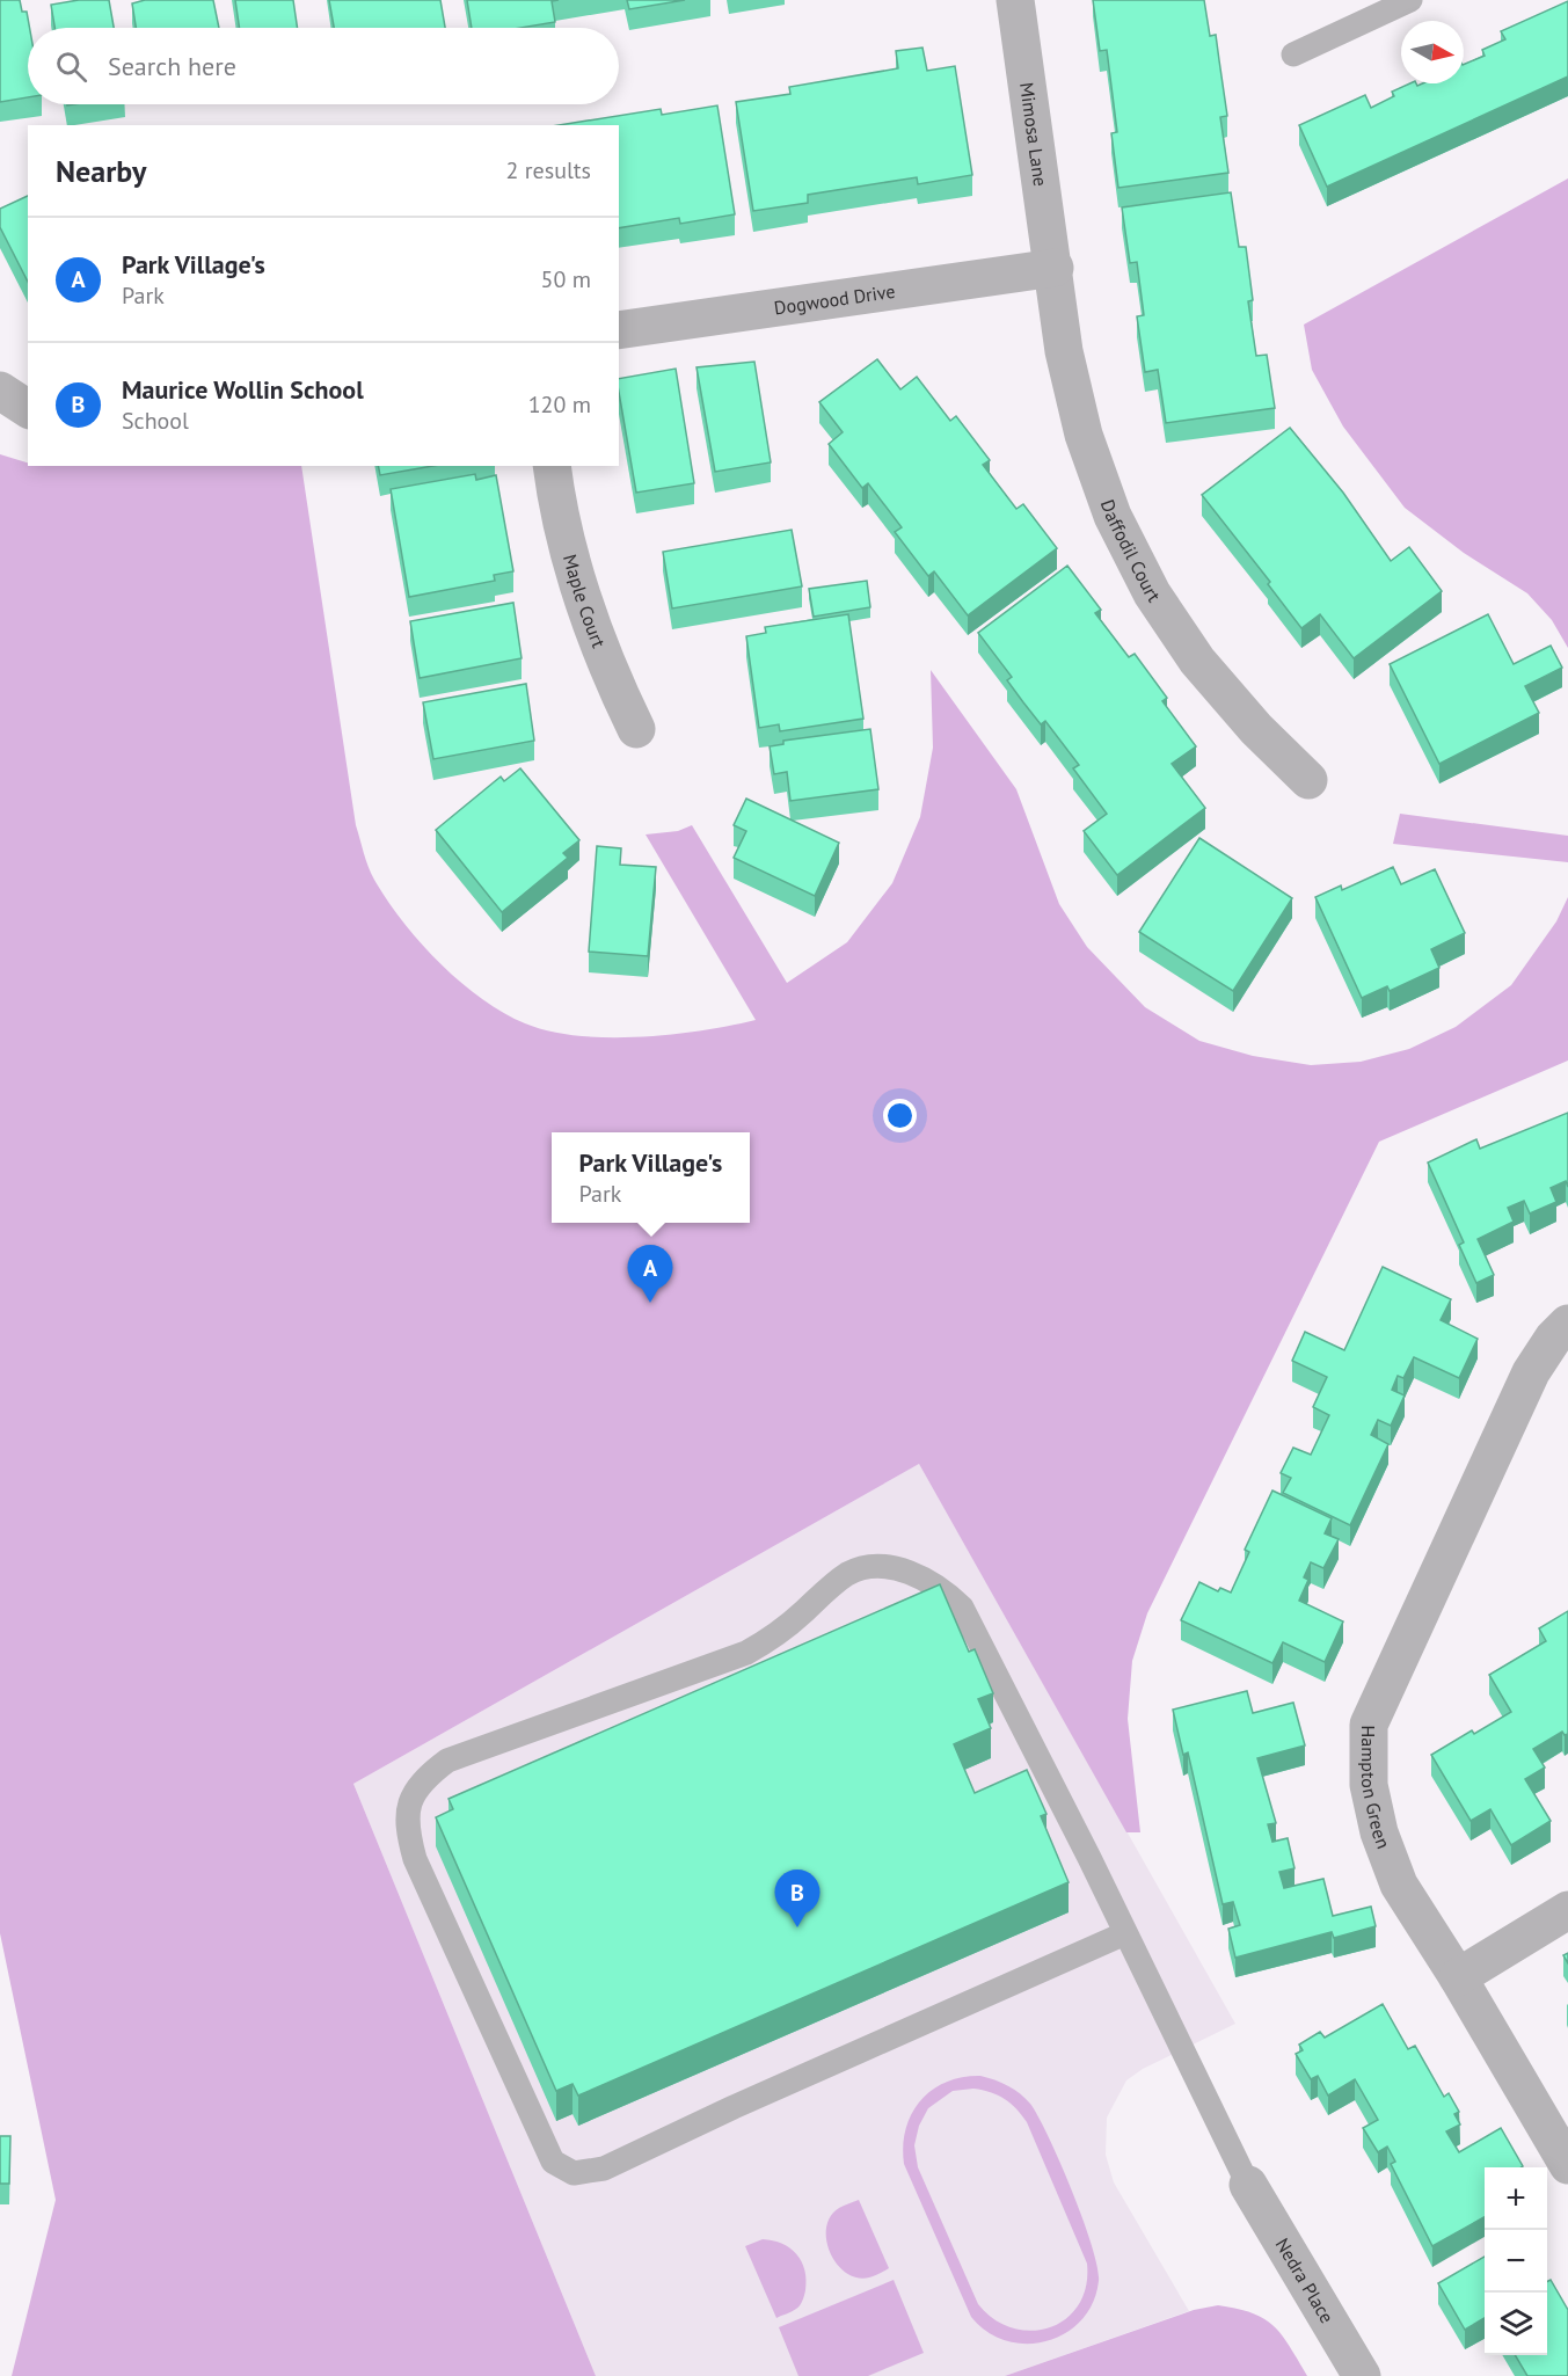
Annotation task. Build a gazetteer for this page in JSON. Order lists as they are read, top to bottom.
{
  "streets": {
    "street": [
      "Mimosa Lane",
      "Dogwood Drive",
      "Daffodil Court",
      "Maple Court",
      "Hampton Green",
      "Nedra Place"
    ]
  },
  "crossings": [
    ["Mimosa Lane", "Dogwood Drive"],
    ["Mimosa Lane", "Daffodil Court"],
    ["Dogwood Drive", "Daffodil Court"]
  ],
  "north": "right",
  "page": {
    "search": "Search here",
    "heading": ["Nearby", "2 results"],
    "list": [
      {
        "mark": "A",
        "name": "Park Village's",
        "note": "Park",
        "value": "50 m"
      },
      {
        "mark": "B",
        "name": "Maurice Wollin School",
        "note": "School",
        "value": "120 m"
      }
    ],
    "popup": ["Park Village's", "Park"],
    "pins": ["A", "B"],
    "map_buttons": ["+", "−"]
  }
}
